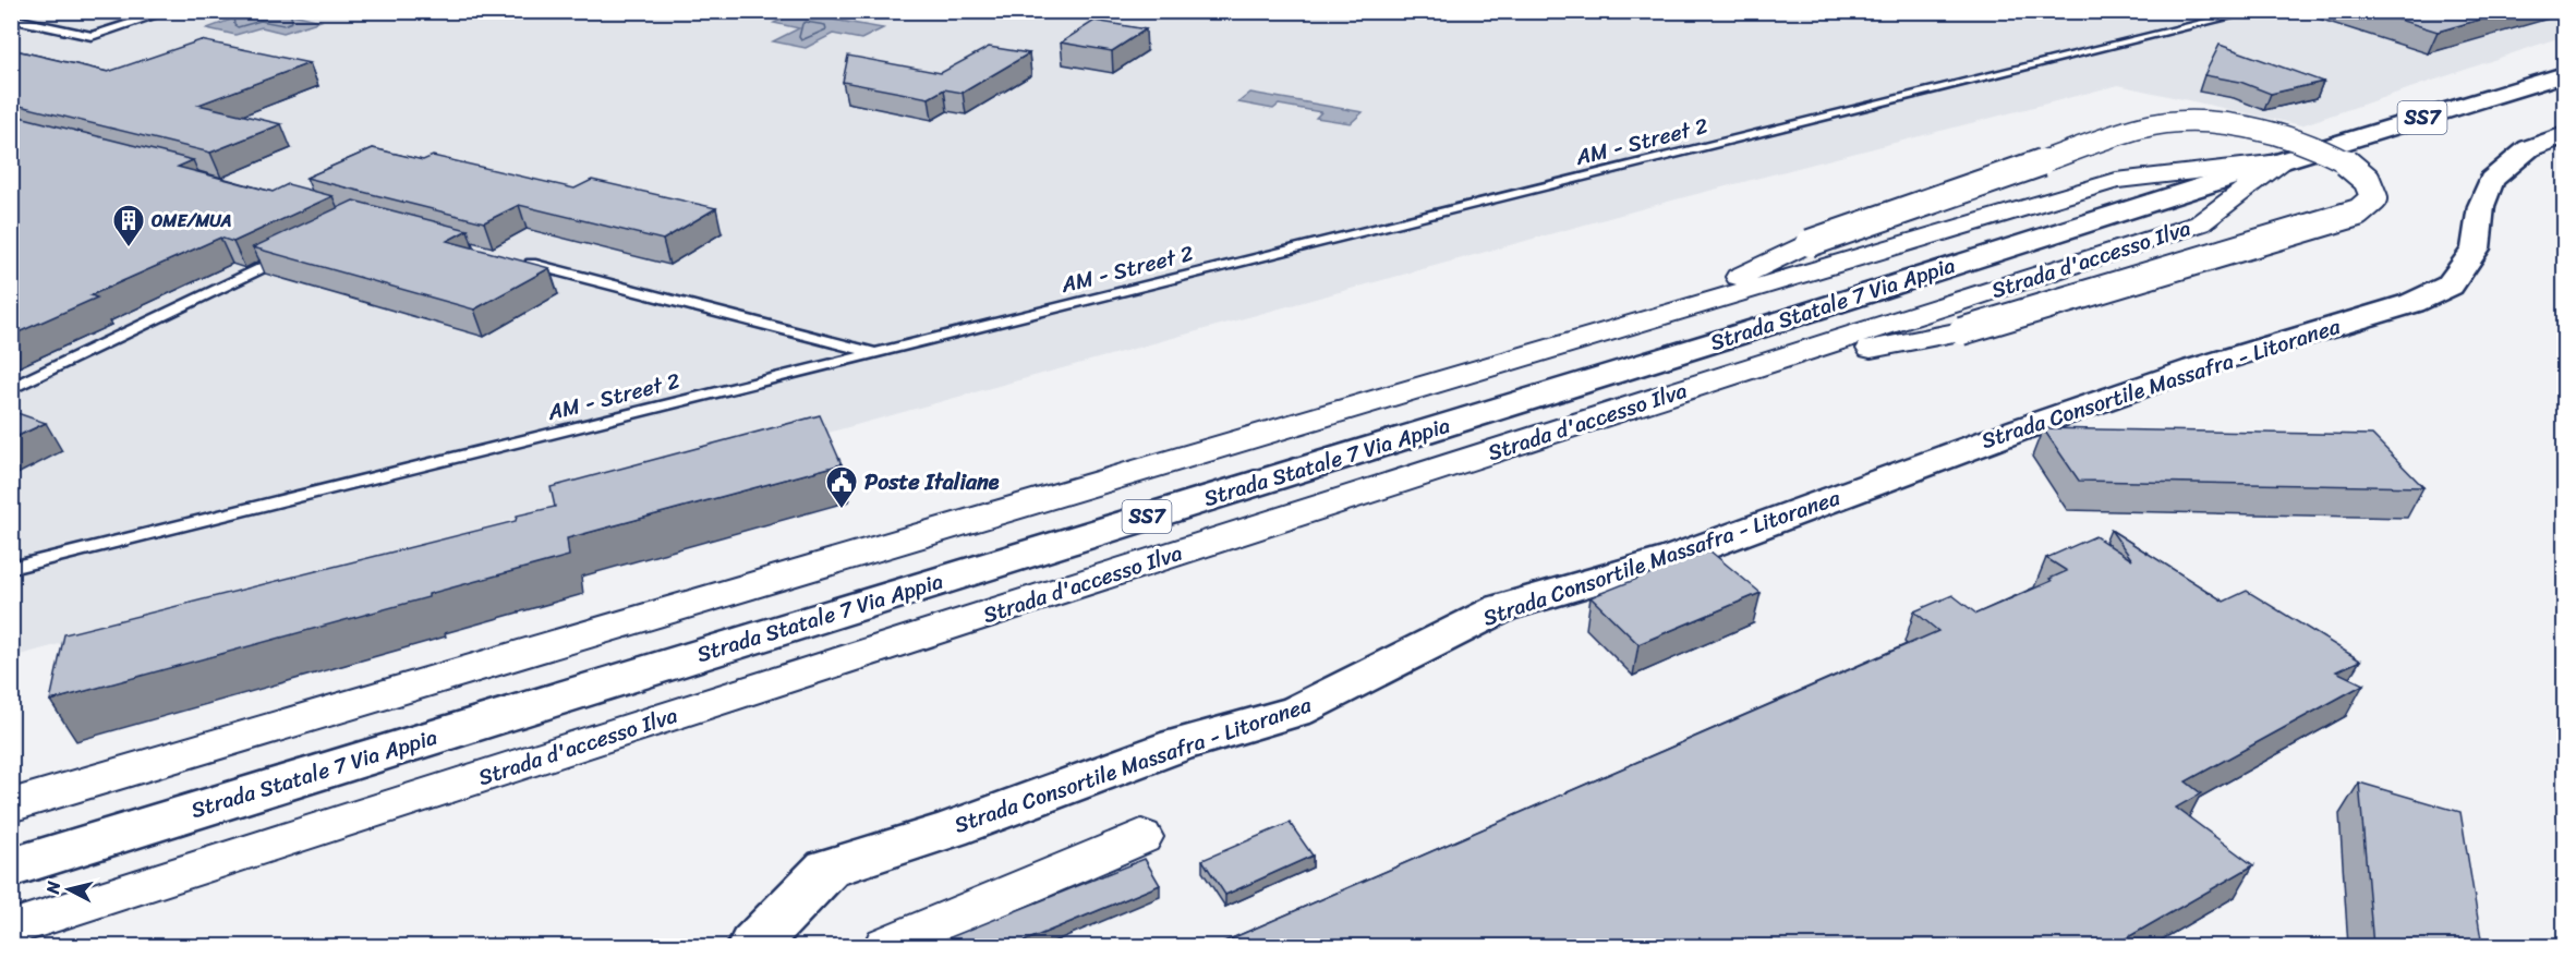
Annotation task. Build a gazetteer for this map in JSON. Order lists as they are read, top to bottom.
{
  "streets": {
    "main road": ["SS7", "Strada Statale 7 Via Appia", "Strada Consortile Massafra - Litoranea"],
    "street": ["Strada d'accesso Ilva"],
    "lane": ["AM - Street 2"]
  },
  "crossings": [
    ["Strada d'accesso Ilva", "Strada Statale 7 Via Appia"]
  ],
  "places": {
    "building": ["OME/MUA"],
    "public building": ["Poste Italiane"]
  },
  "north": "left"
}
